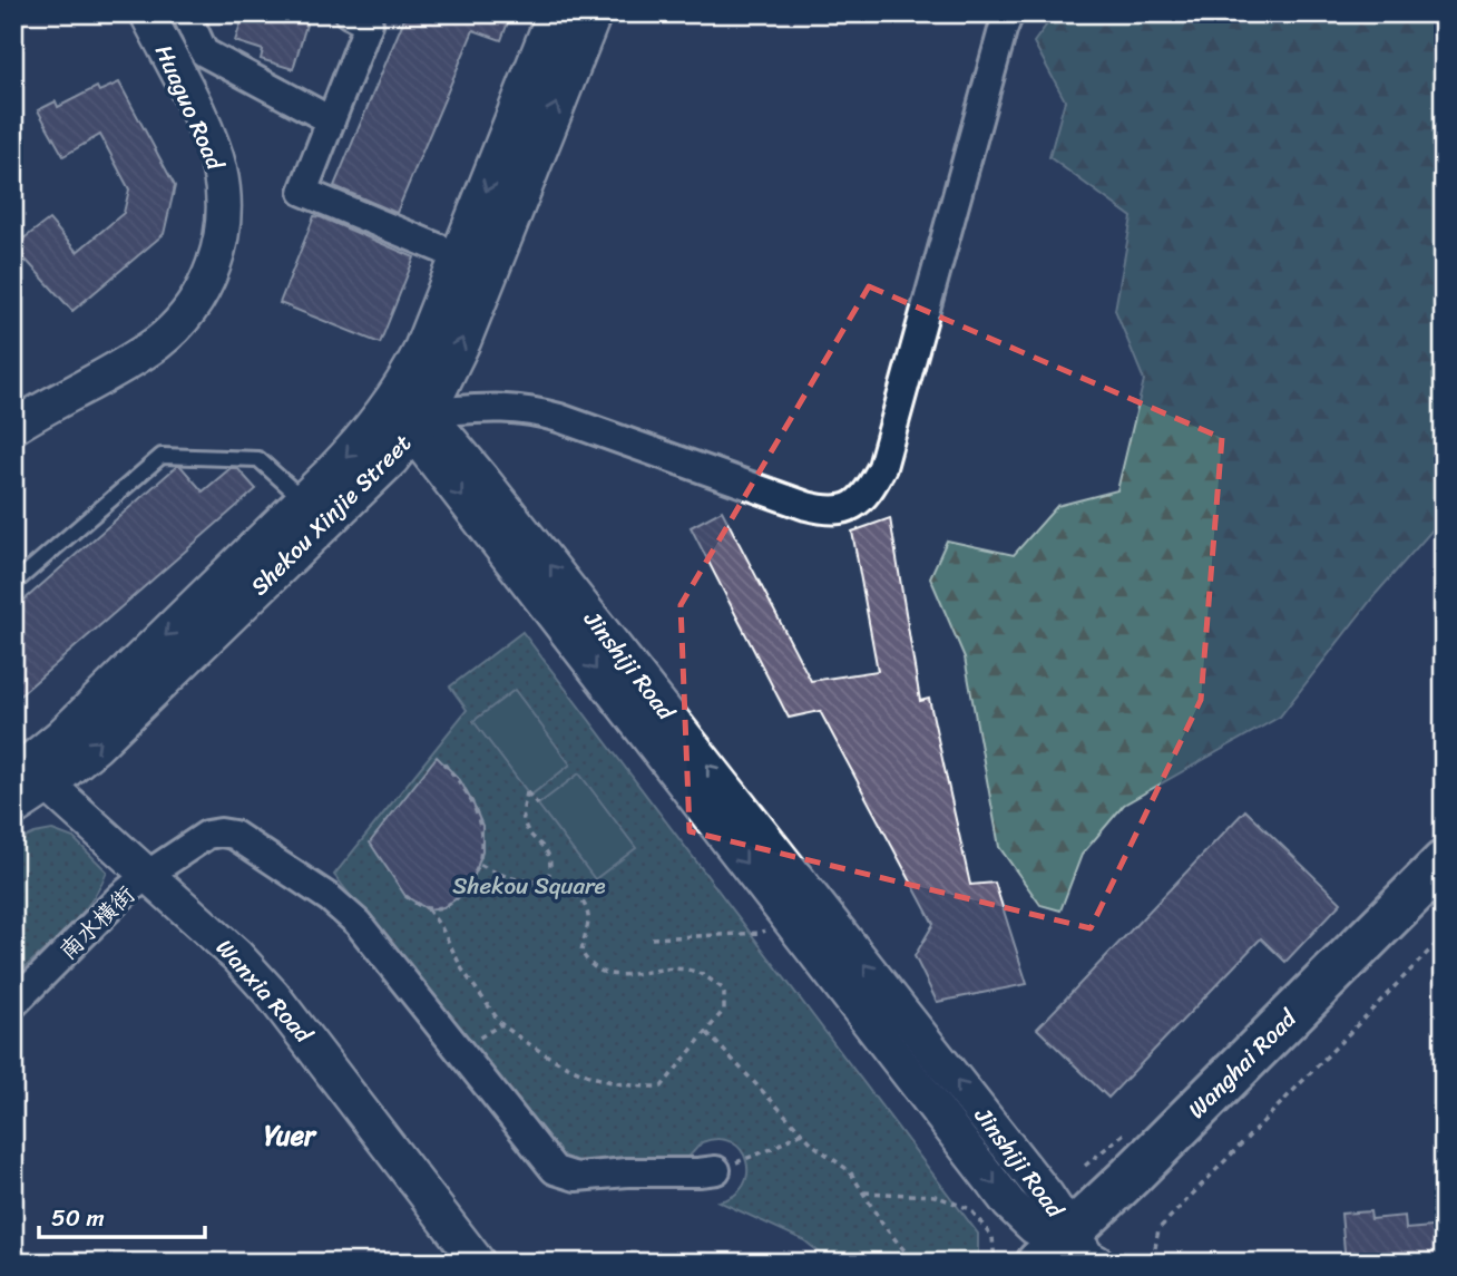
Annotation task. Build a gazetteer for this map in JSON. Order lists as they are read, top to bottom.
{
  "streets": {
    "main road": ["Shekou Xinjie Street", "Wanghai Road"],
    "street": [
      "Huaguo Road",
      "Jinshiji Road",
      "南水横街",
      "Wanxia Road"
    ]
  },
  "crossings": [
    ["Shekou Xinjie Street", "Jinshiji Road"],
    ["Shekou Xinjie Street", "Wanxia Road"],
    ["Jinshiji Road", "Wanghai Road"],
    ["南水横街", "Wanxia Road"]
  ],
  "districts": ["Yuer"],
  "parks": ["Shekou Square"],
  "scale_bar": "50 m"
}
